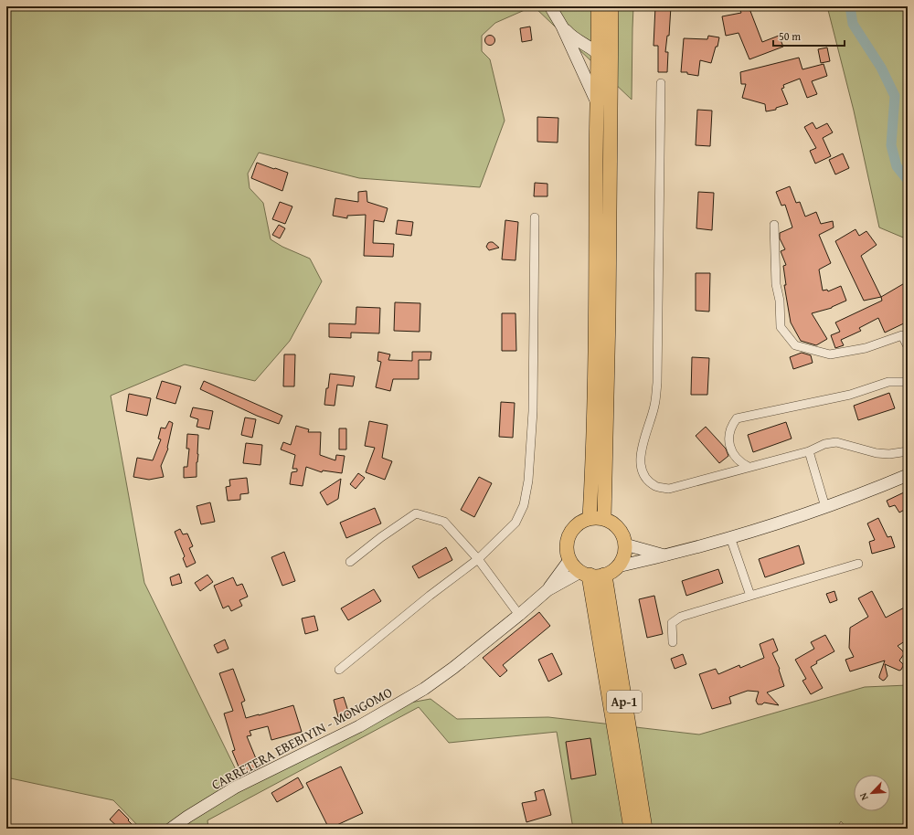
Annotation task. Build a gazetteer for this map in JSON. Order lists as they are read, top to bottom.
{
  "streets": {
    "highway": ["Ap-1"],
    "street": ["CARRETERA EBEBIYIN - MONGOMO"]
  },
  "crossings": [
    ["Ap-1", "CARRETERA EBEBIYIN - MONGOMO"]
  ],
  "scale_bar": "50 m",
  "north": "bottom left"
}
